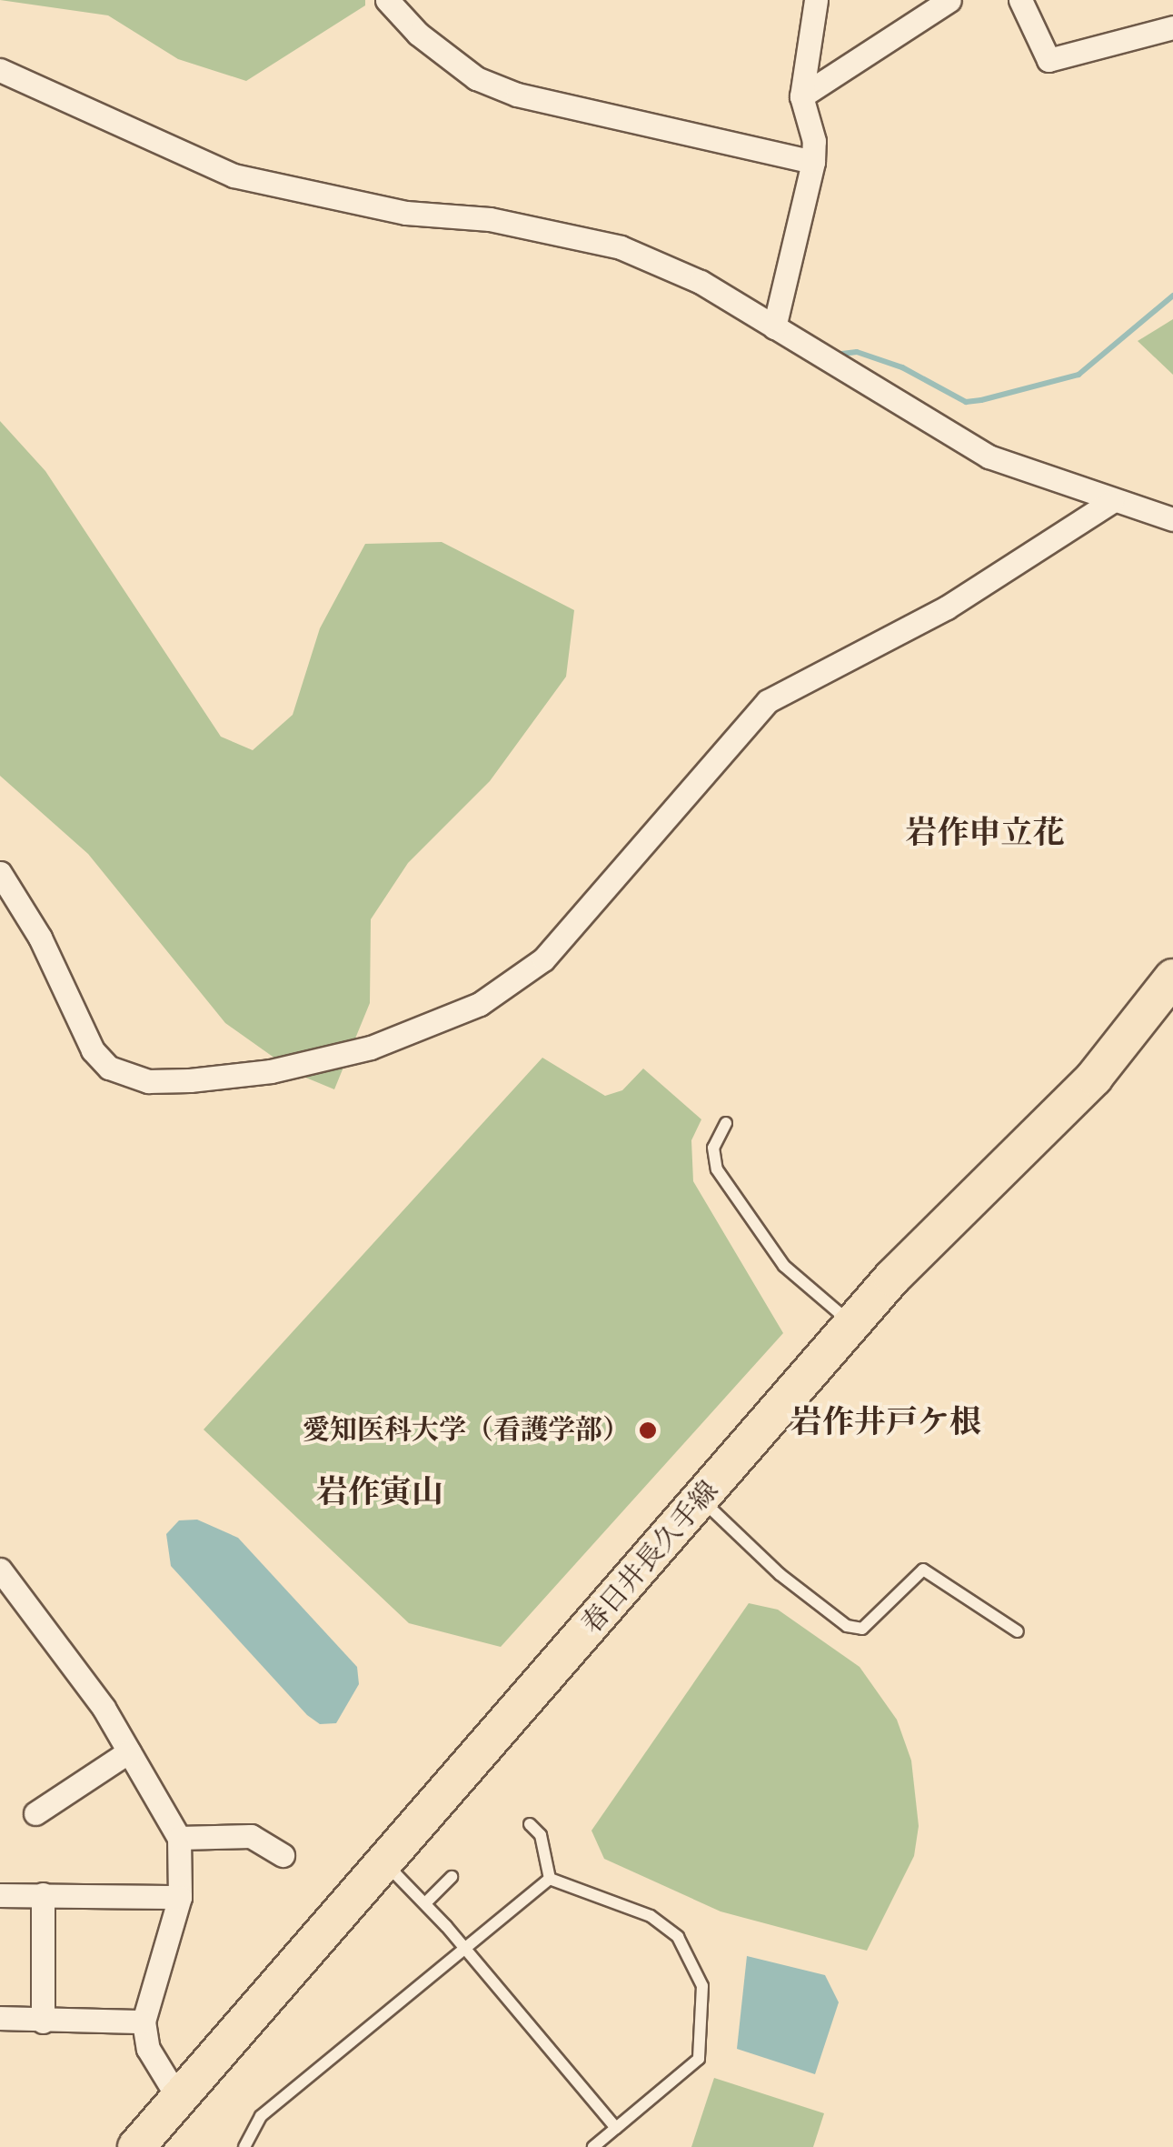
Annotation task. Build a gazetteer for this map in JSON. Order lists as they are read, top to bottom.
{
  "streets": {
    "main road": ["春日井長久手線"]
  },
  "districts": ["岩作申立花", "岩作井戸ケ根", "岩作寅山"],
  "places": ["愛知医科大学（看護学部）"]
}
